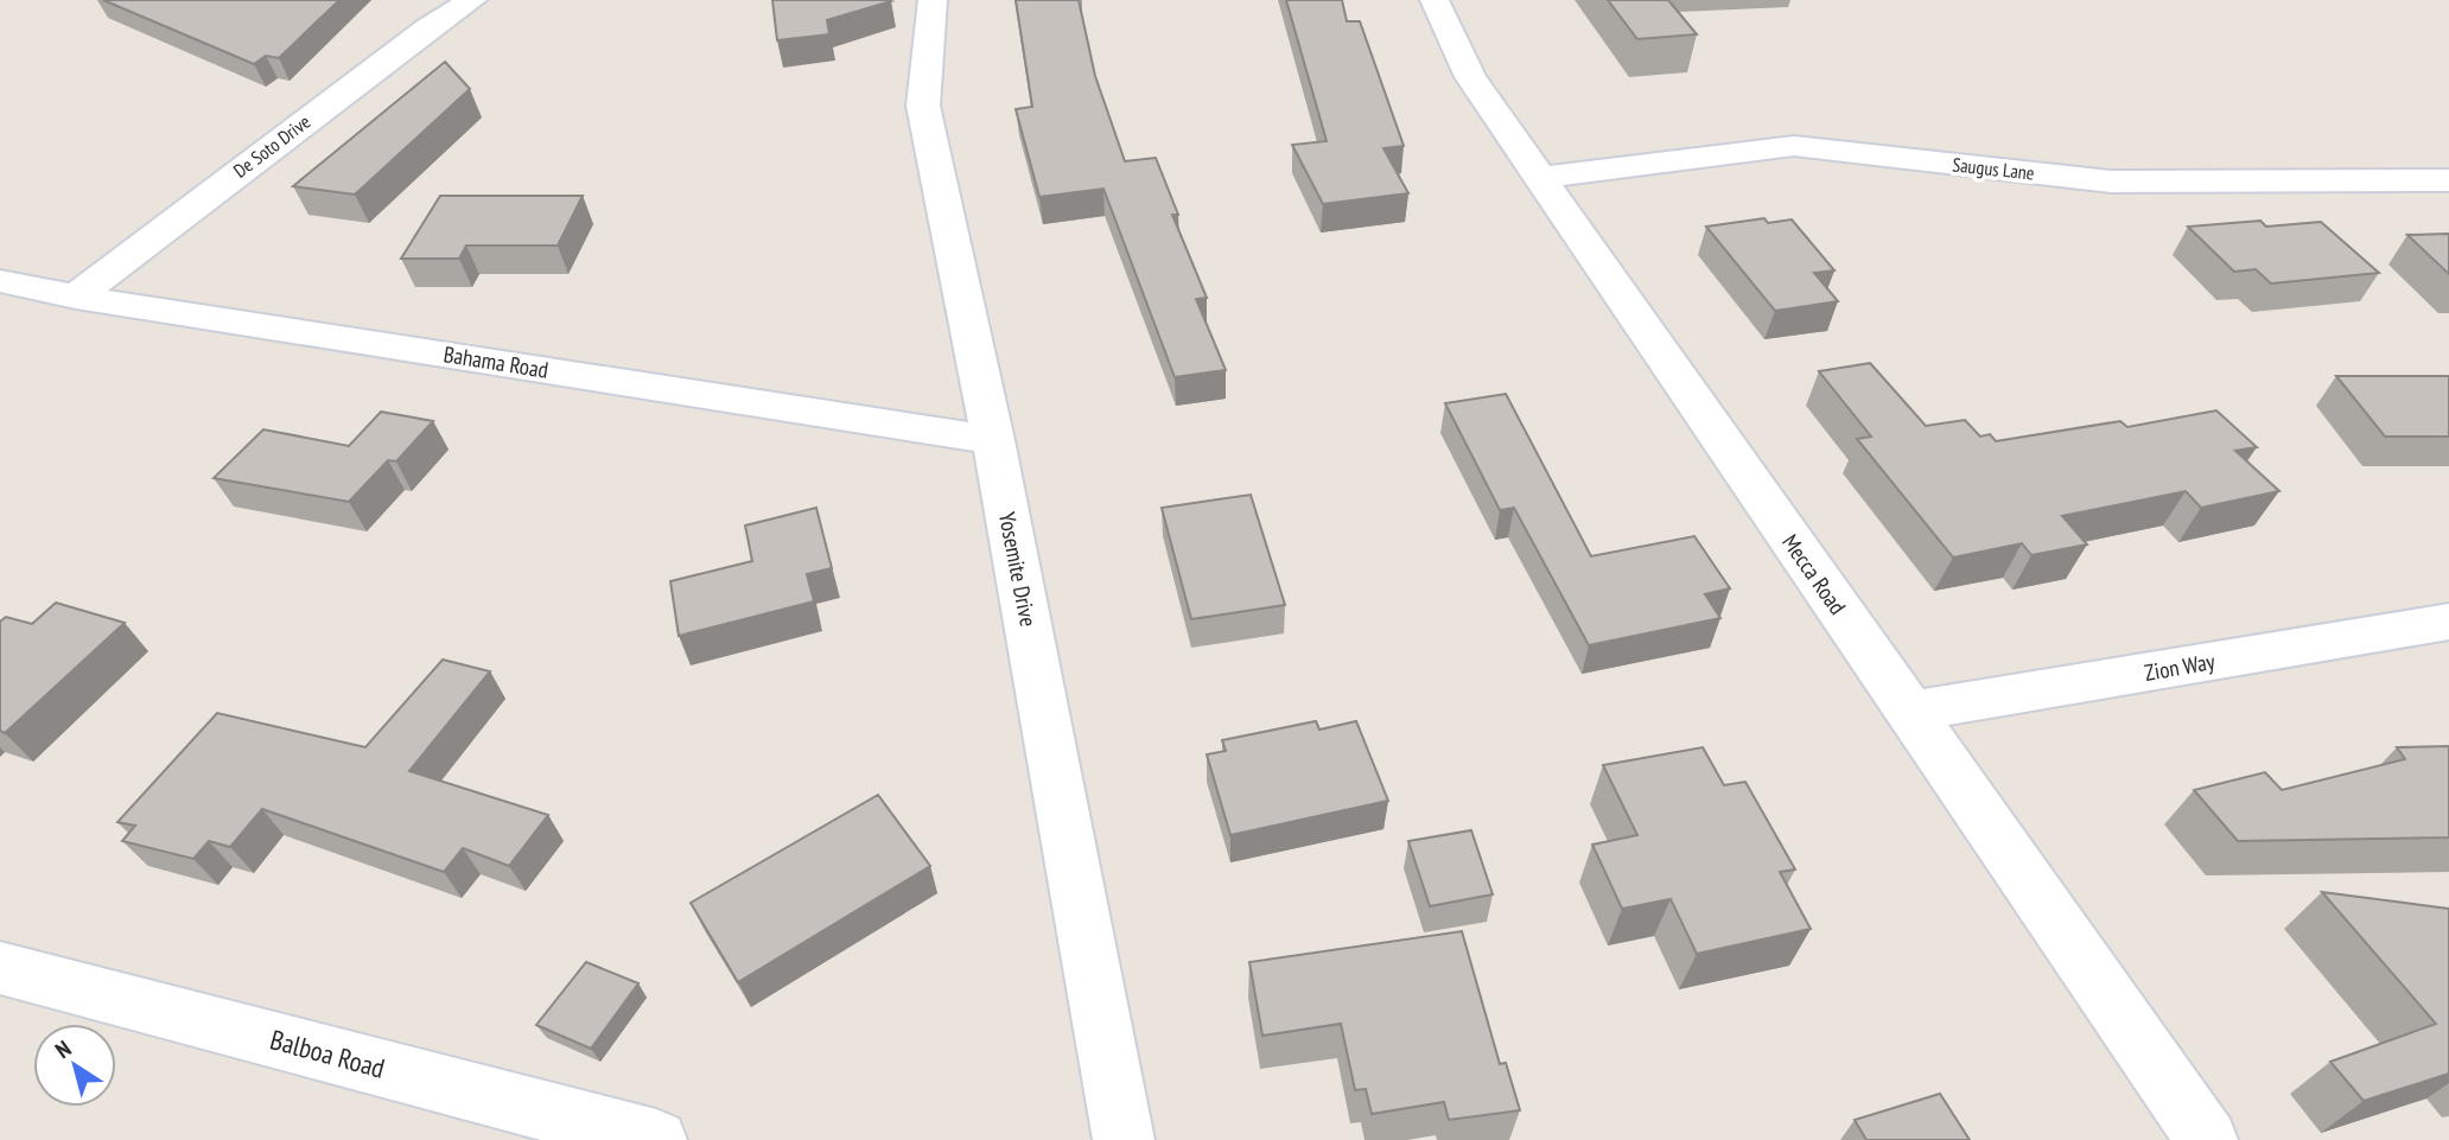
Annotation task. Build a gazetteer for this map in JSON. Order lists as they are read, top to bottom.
{
  "streets": {
    "street": [
      "De Soto Drive",
      "Saugus Lane",
      "Bahama Road",
      "Yosemite Drive",
      "Mecca Road",
      "Zion Way",
      "Balboa Road"
    ]
  },
  "crossings": [
    ["De Soto Drive", "Bahama Road"],
    ["Saugus Lane", "Mecca Road"],
    ["Bahama Road", "Yosemite Drive"],
    ["Mecca Road", "Zion Way"]
  ],
  "north": "top left"
}
